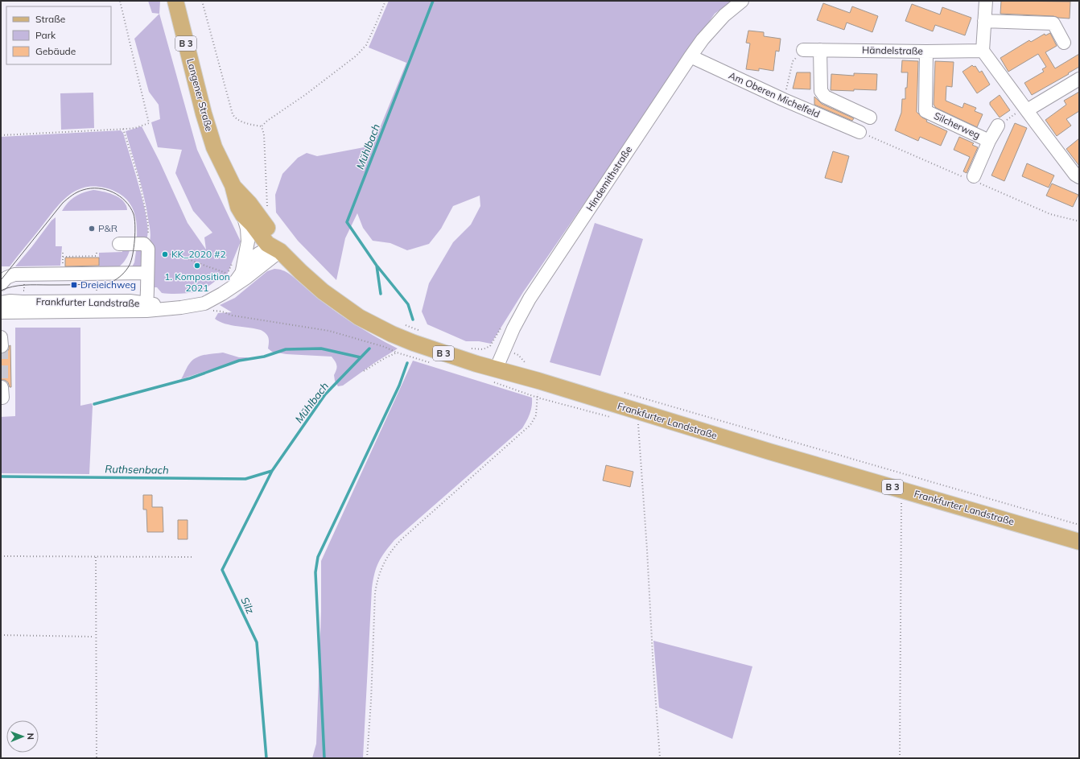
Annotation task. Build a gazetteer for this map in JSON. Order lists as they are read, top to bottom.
{
  "streets": {
    "main road": ["B 3", "Langener Straße", "Frankfurter Landstraße"],
    "street": [
      "Händelstraße",
      "Am Oberen Michelfeld",
      "Silcherweg",
      "Hindemithstraße"
    ]
  },
  "crossings": [
    ["Händelstraße", "Silcherweg"],
    ["Langener Straße", "Frankfurter Landstraße"],
    ["Am Oberen Michelfeld", "Hindemithstraße"],
    ["Hindemithstraße", "Frankfurter Landstraße"]
  ],
  "water": ["Mühlbach", "Ruthsenbach", "Silz"],
  "places": {
    "other": ["P&R", "KK_2020 #2", "1. Komposition 2021"],
    "transit": ["Dreieichweg"]
  },
  "legend": ["Straße", "Park", "Gebäude"],
  "north": "right"
}
